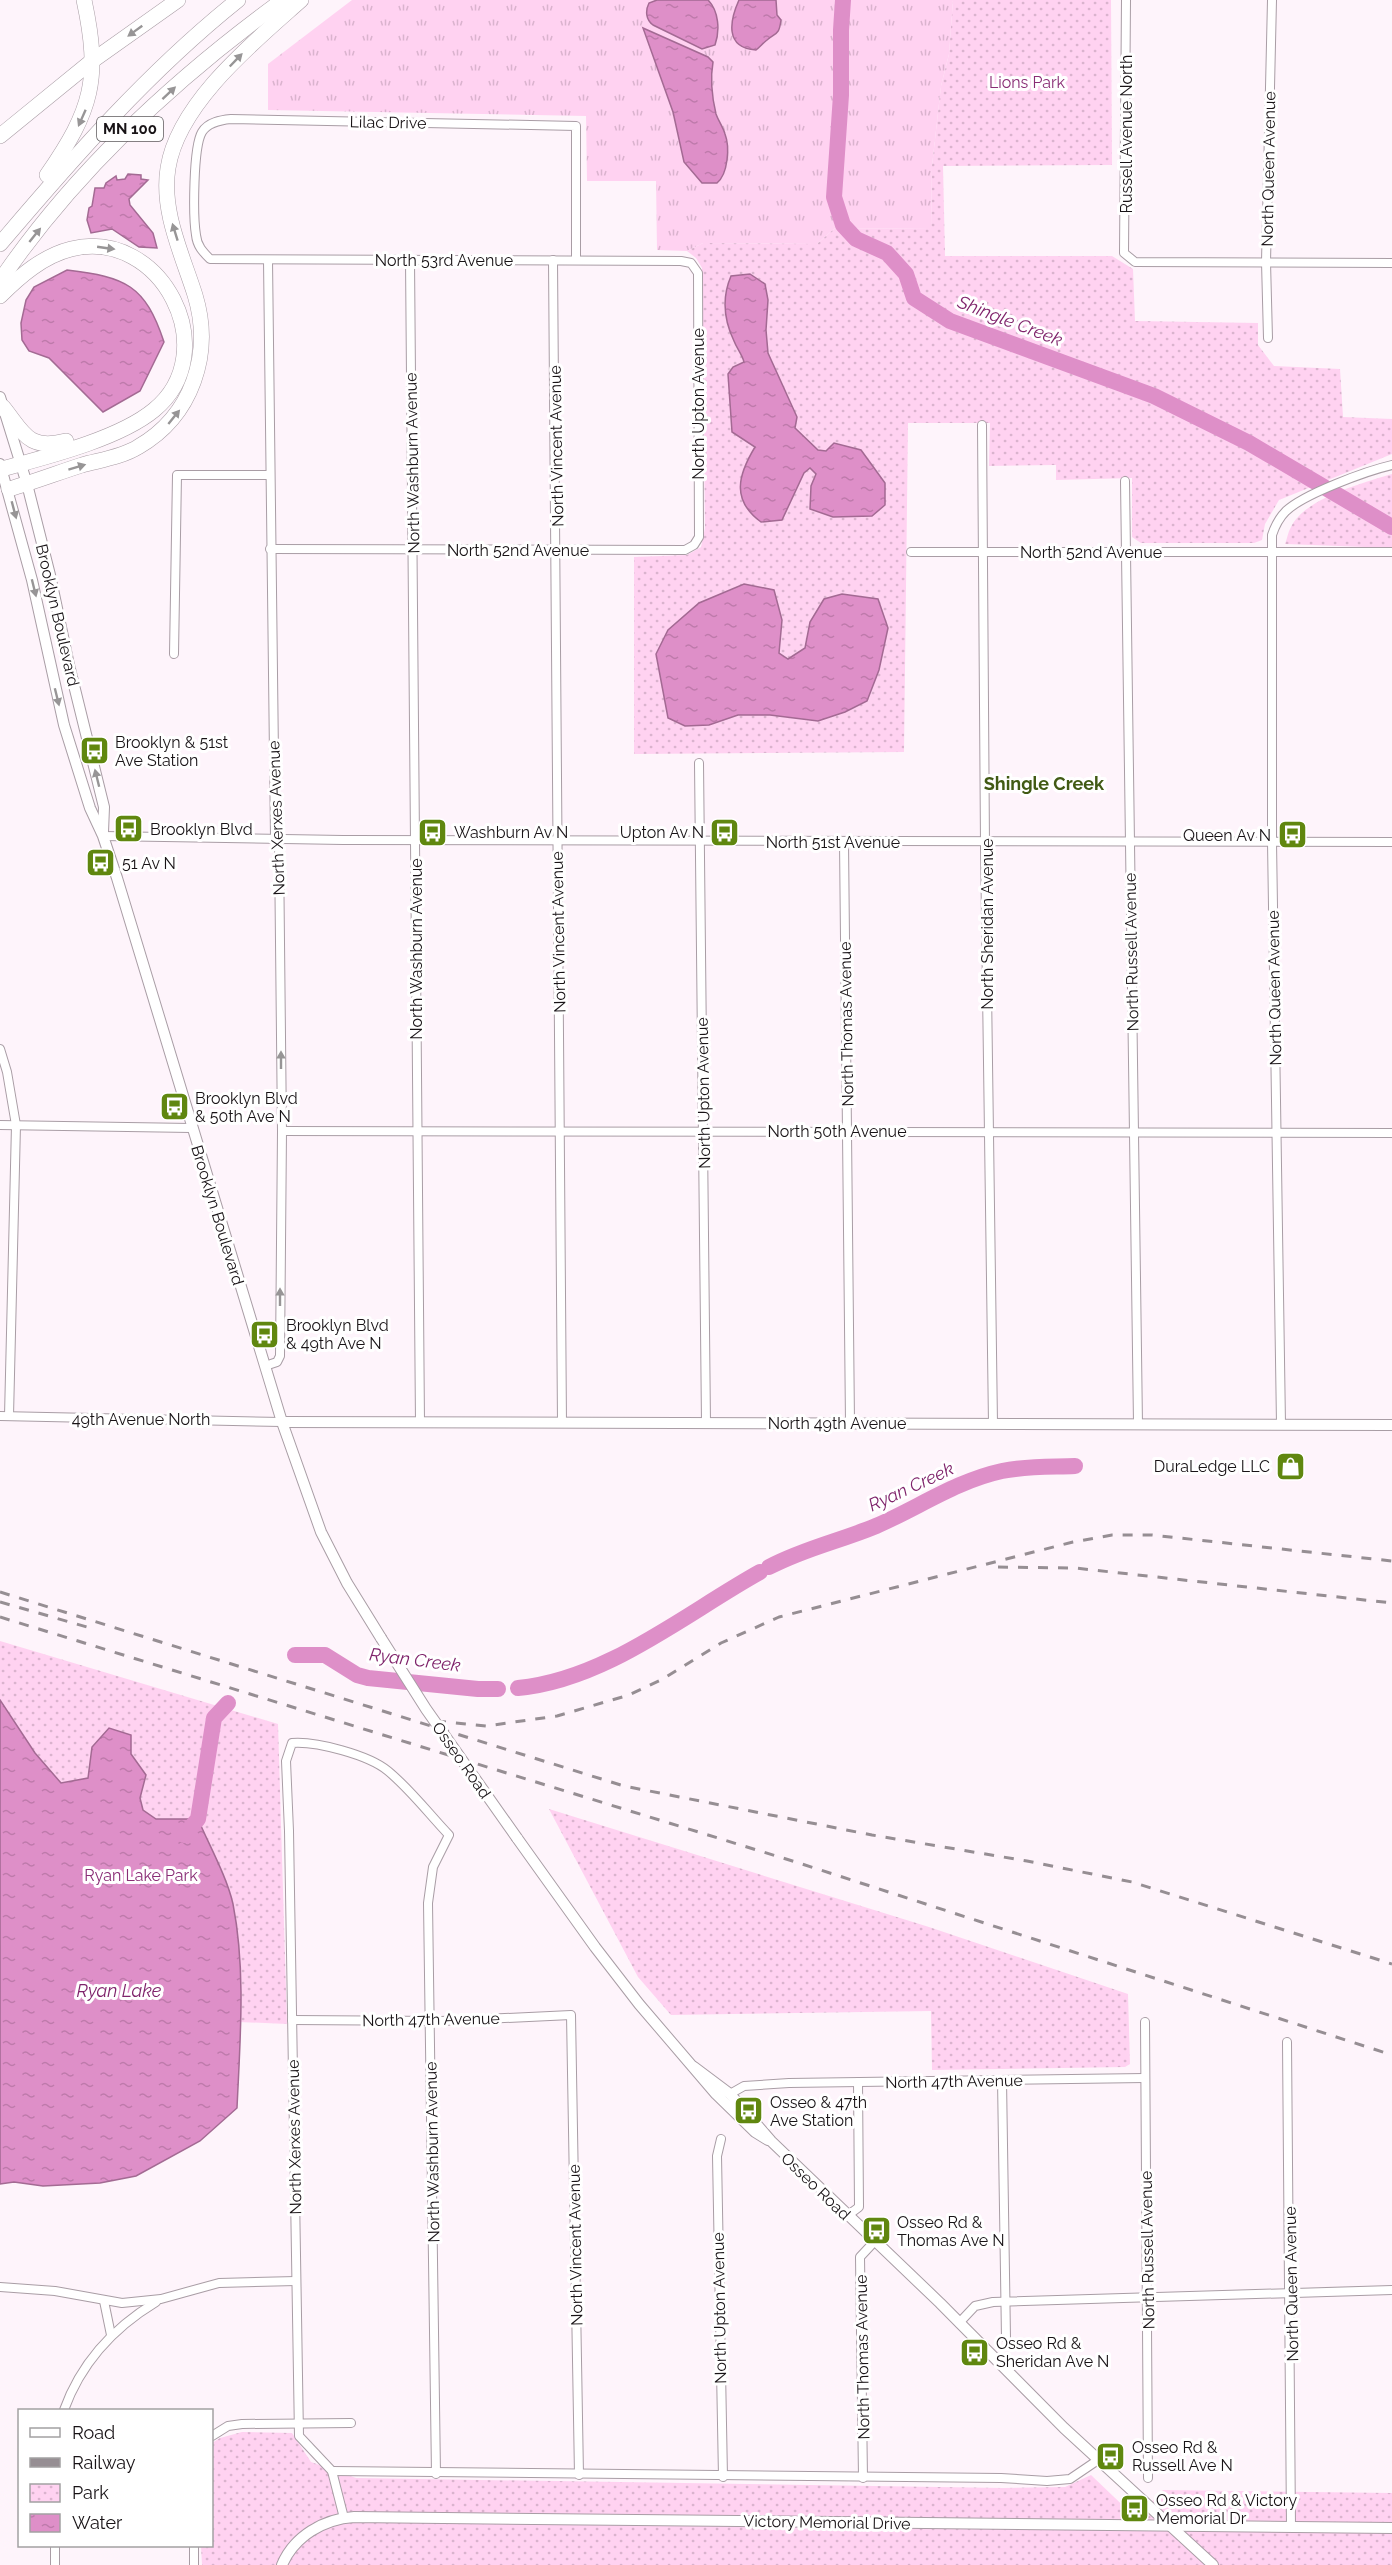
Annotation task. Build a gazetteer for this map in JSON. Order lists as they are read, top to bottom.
{
  "streets": {
    "highway": ["MN 100"],
    "main road": [
      "Brooklyn Boulevard",
      "North 49th Avenue",
      "Osseo Road",
      "Victory Memorial Drive"
    ],
    "street": [
      "Lilac Drive",
      "Russell Avenue North",
      "North Queen Avenue",
      "North 53rd Avenue",
      "North Upton Avenue",
      "North Vincent Avenue",
      "North Washburn Avenue",
      "North 52nd Avenue",
      "North Xerxes Avenue",
      "North 51st Avenue",
      "North Sheridan Avenue",
      "North Russell Avenue",
      "North Thomas Avenue",
      "North 50th Avenue",
      "49th Avenue North",
      "North 47th Avenue"
    ]
  },
  "crossings": [
    ["Lilac Drive", "North 53rd Avenue"],
    ["Russell Avenue North", "North Queen Avenue"],
    ["North Queen Avenue", "North 52nd Avenue"],
    ["North Queen Avenue", "North 51st Avenue"],
    ["North Queen Avenue", "North 50th Avenue"],
    ["North Queen Avenue", "North 49th Avenue"],
    ["North Queen Avenue", "Victory Memorial Drive"],
    ["North 53rd Avenue", "North Upton Avenue"],
    ["North 53rd Avenue", "North Vincent Avenue"],
    ["North 53rd Avenue", "North Washburn Avenue"],
    ["North 53rd Avenue", "North Xerxes Avenue"],
    ["North Upton Avenue", "North 52nd Avenue"],
    ["North Upton Avenue", "North 51st Avenue"],
    ["North Upton Avenue", "North 50th Avenue"],
    ["North Upton Avenue", "North 49th Avenue"],
    ["North Vincent Avenue", "North 52nd Avenue"],
    ["North Vincent Avenue", "North 51st Avenue"],
    ["North Vincent Avenue", "North 50th Avenue"],
    ["North Vincent Avenue", "North 49th Avenue"],
    ["North Vincent Avenue", "North 47th Avenue"],
    ["North Washburn Avenue", "North 52nd Avenue"],
    ["North Washburn Avenue", "North Xerxes Avenue"],
    ["North Washburn Avenue", "North 51st Avenue"],
    ["North Washburn Avenue", "North 50th Avenue"],
    ["North Washburn Avenue", "North 49th Avenue"],
    ["North Washburn Avenue", "North 47th Avenue"],
    ["North 52nd Avenue", "North Xerxes Avenue"],
    ["North 52nd Avenue", "North Sheridan Avenue"],
    ["North 52nd Avenue", "North Russell Avenue"],
    ["Brooklyn Boulevard", "North Xerxes Avenue"],
    ["Brooklyn Boulevard", "North 51st Avenue"],
    ["Brooklyn Boulevard", "49th Avenue North"],
    ["Brooklyn Boulevard", "North 49th Avenue"],
    ["Brooklyn Boulevard", "Osseo Road"],
    ["North Xerxes Avenue", "North 51st Avenue"],
    ["North Xerxes Avenue", "North 50th Avenue"],
    ["North Xerxes Avenue", "North 47th Avenue"],
    ["North Xerxes Avenue", "Victory Memorial Drive"],
    ["North 51st Avenue", "North Sheridan Avenue"],
    ["North 51st Avenue", "North Russell Avenue"],
    ["North 51st Avenue", "North Thomas Avenue"],
    ["North Sheridan Avenue", "North 50th Avenue"],
    ["North Sheridan Avenue", "North 49th Avenue"],
    ["North Russell Avenue", "North 50th Avenue"],
    ["North Russell Avenue", "North 49th Avenue"],
    ["North Russell Avenue", "North 47th Avenue"],
    ["North Thomas Avenue", "North 50th Avenue"],
    ["North Thomas Avenue", "North 49th Avenue"],
    ["North Thomas Avenue", "Osseo Road"],
    ["49th Avenue North", "North 49th Avenue"],
    ["49th Avenue North", "Osseo Road"],
    ["North 49th Avenue", "Osseo Road"],
    ["Osseo Road", "North 47th Avenue"],
    ["Osseo Road", "Victory Memorial Drive"]
  ],
  "districts": ["Shingle Creek"],
  "water": ["Shingle Creek", "Ryan Creek", "Ryan Lake"],
  "parks": ["Lions Park", "Ryan Lake Park"],
  "places": {
    "bus stop": [
      "Brooklyn & 51st Ave Station",
      "Brooklyn Blvd",
      "Washburn Av N",
      "Upton Av N",
      "Queen Av N",
      "51 Av N",
      "Brooklyn Blvd & 50th Ave N",
      "Brooklyn Blvd & 49th Ave N",
      "Osseo & 47th Ave Station",
      "Osseo Rd & Thomas Ave N",
      "Osseo Rd & Sheridan Ave N",
      "Osseo Rd & Russell Ave N",
      "Osseo Rd & Victory Memorial Dr"
    ],
    "shop": ["DuraLedge LLC"]
  },
  "legend": [
    "Road",
    "Railway",
    "Park",
    "Water"
  ]
}
